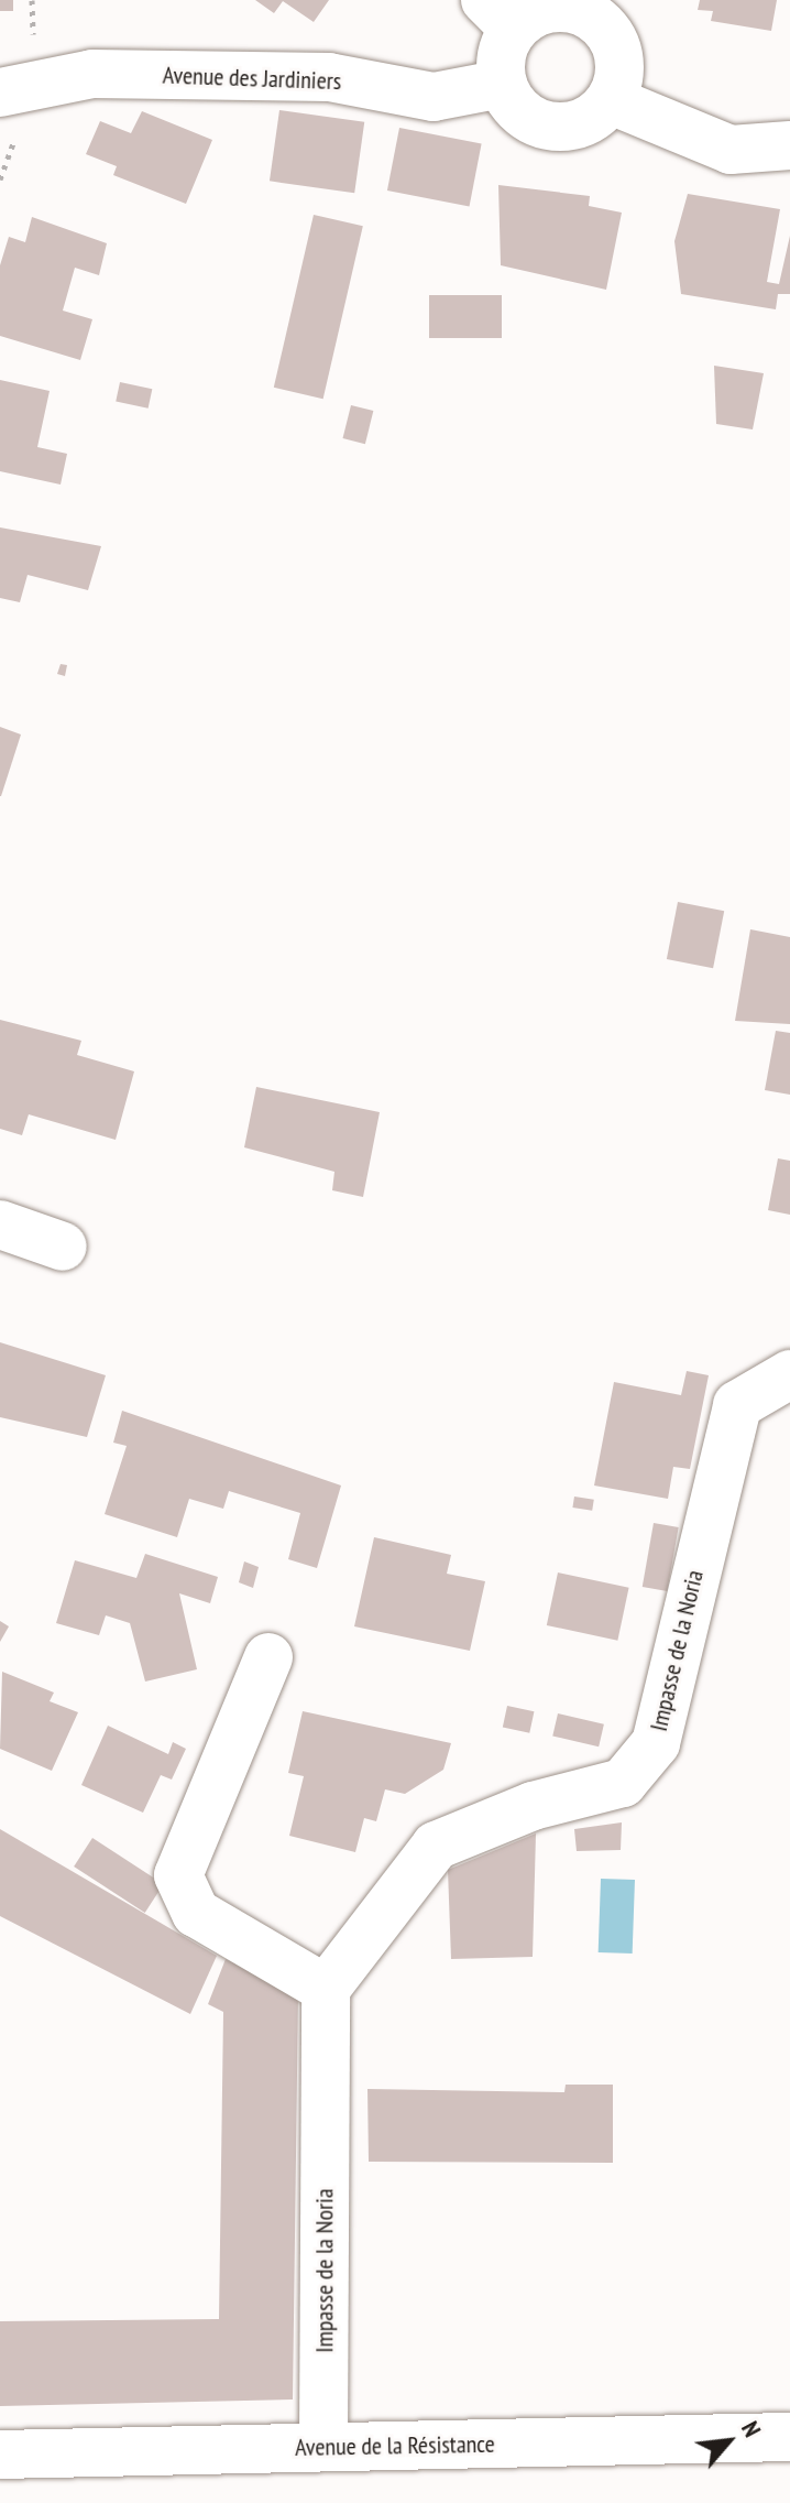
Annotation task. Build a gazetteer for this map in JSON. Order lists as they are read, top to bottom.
{
  "streets": {
    "street": ["Avenue des Jardiniers", "Impasse de la Noria", "Avenue de la Résistance"]
  },
  "crossings": [
    ["Impasse de la Noria", "Avenue de la Résistance"]
  ],
  "north": "top right"
}
